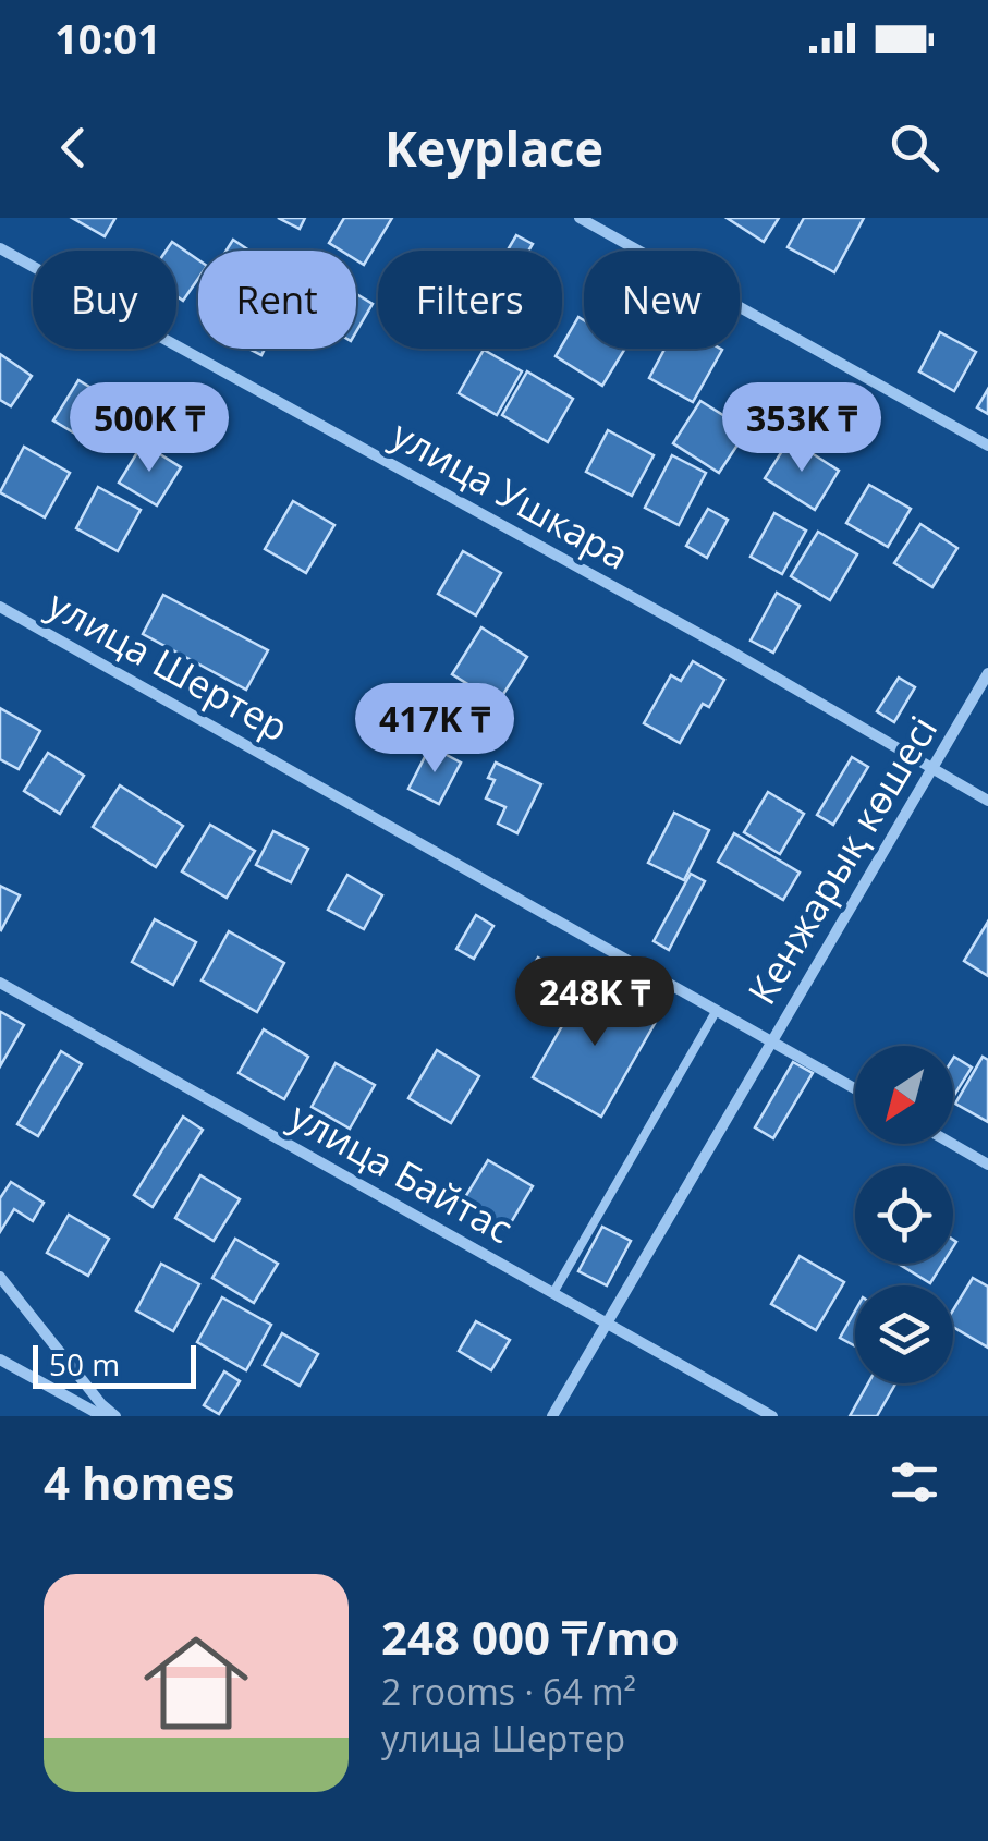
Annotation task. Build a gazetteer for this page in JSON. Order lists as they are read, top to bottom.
{
  "streets": {
    "street": [
      "улица Ушкара",
      "улица Шертер",
      "Кенжарық көшесі",
      "улица Байтас"
    ]
  },
  "crossings": [
    ["улица Ушкара", "Кенжарық көшесі"],
    ["улица Шертер", "Кенжарық көшесі"],
    ["Кенжарық көшесі", "улица Байтас"]
  ],
  "scale_bar": "50 m",
  "north": "bottom left",
  "page": {
    "status": "10:01",
    "header": "Keyplace",
    "chip": [
      "Buy",
      "Rent",
      "Filters",
      "New"
    ],
    "price": [
      "500K ₸",
      "353K ₸",
      "417K ₸",
      "248K ₸"
    ],
    "scale": "50 m",
    "heading": "4 homes",
    "list": [
      {
        "name": "248 000 ₸/mo",
        "note": "2 rooms · 64 m² · улица Шертер"
      }
    ]
  }
}
